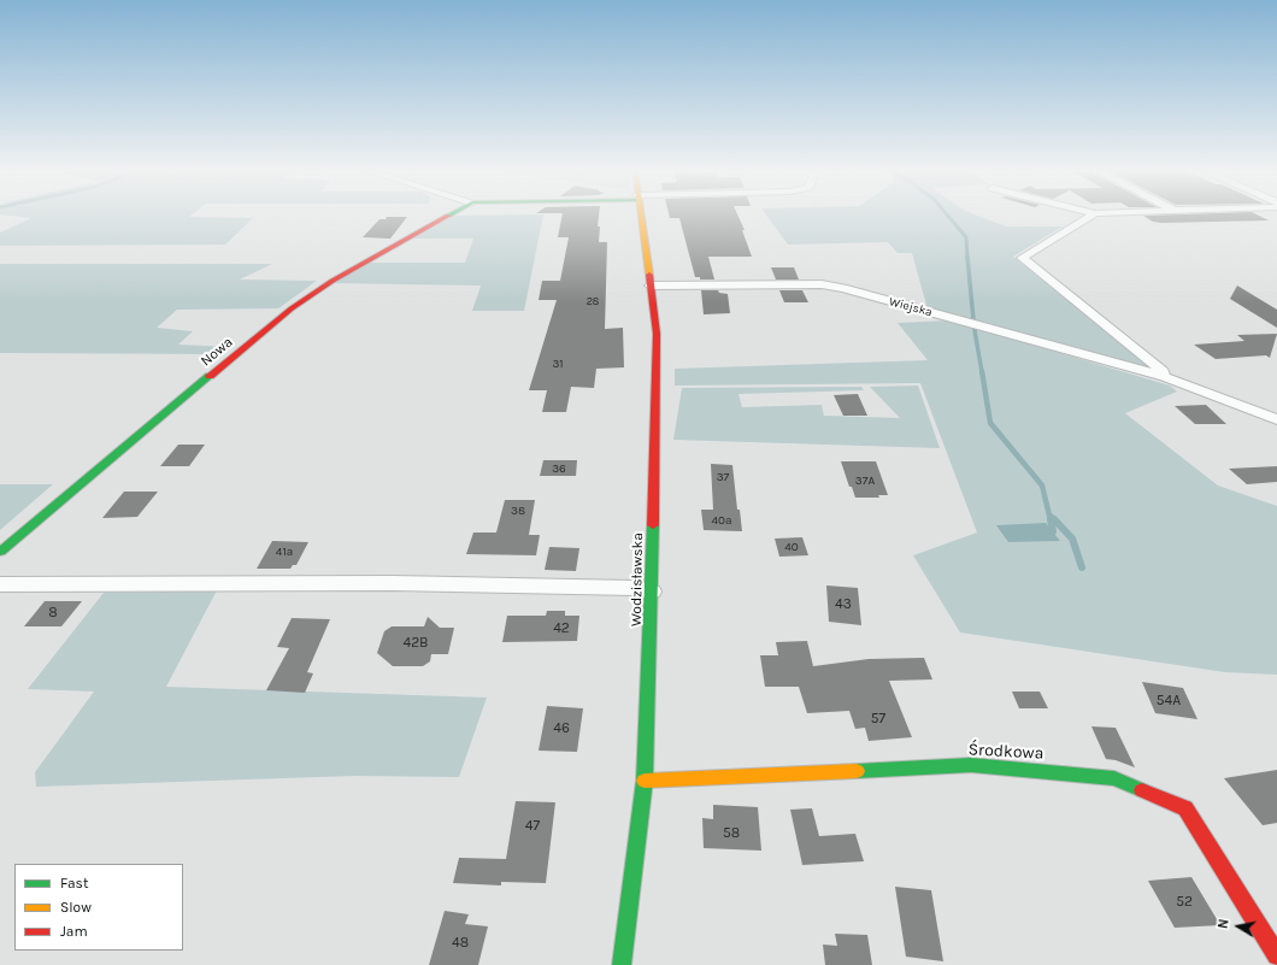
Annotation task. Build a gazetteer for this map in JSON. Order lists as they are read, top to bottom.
{
  "streets": {
    "street": [
      "Wiejska",
      "Nowa",
      "Wodzisławska",
      "Środkowa"
    ]
  },
  "crossings": [
    ["Wiejska", "Wodzisławska"],
    ["Wodzisławska", "Środkowa"]
  ],
  "house_numbers": [
    "28",
    "31",
    "36",
    "37",
    "37A",
    "38",
    "40a",
    "40",
    "41a",
    "43",
    "8",
    "42",
    "42B",
    "54A",
    "57",
    "46",
    "47",
    "58",
    "52",
    "48"
  ],
  "legend": ["Fast", "Slow", "Jam"],
  "north": "left"
}
